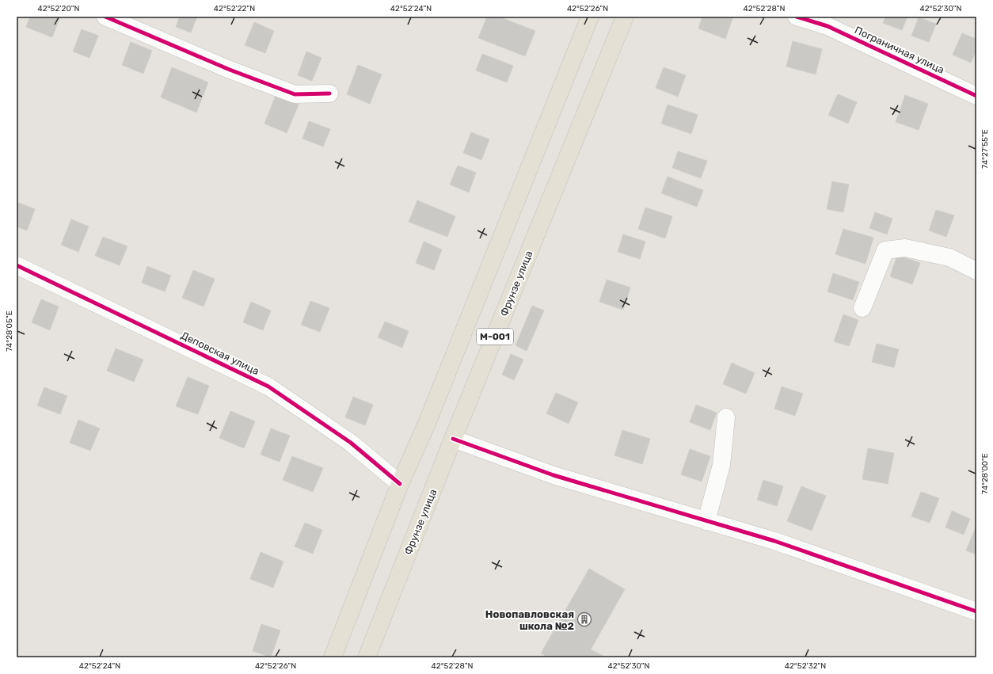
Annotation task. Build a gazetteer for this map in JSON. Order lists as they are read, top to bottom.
{
  "streets": {
    "main road": ["Фрунзе улица", "M-001"],
    "street": ["Пограничная улица", "Деповская улица"]
  },
  "crossings": [
    ["M-001", "Деповская улица"]
  ],
  "places": {
    "building": ["Новопавловская школа №2"]
  },
  "coordinates": [
    "42°52'20\"N",
    "42°52'22\"N",
    "42°52'24\"N",
    "42°52'26\"N",
    "42°52'28\"N",
    "42°52'30\"N",
    "74°27'55\"E",
    "74°28'05\"E",
    "74°28'00\"E",
    "42°52'32\"N"
  ]
}
